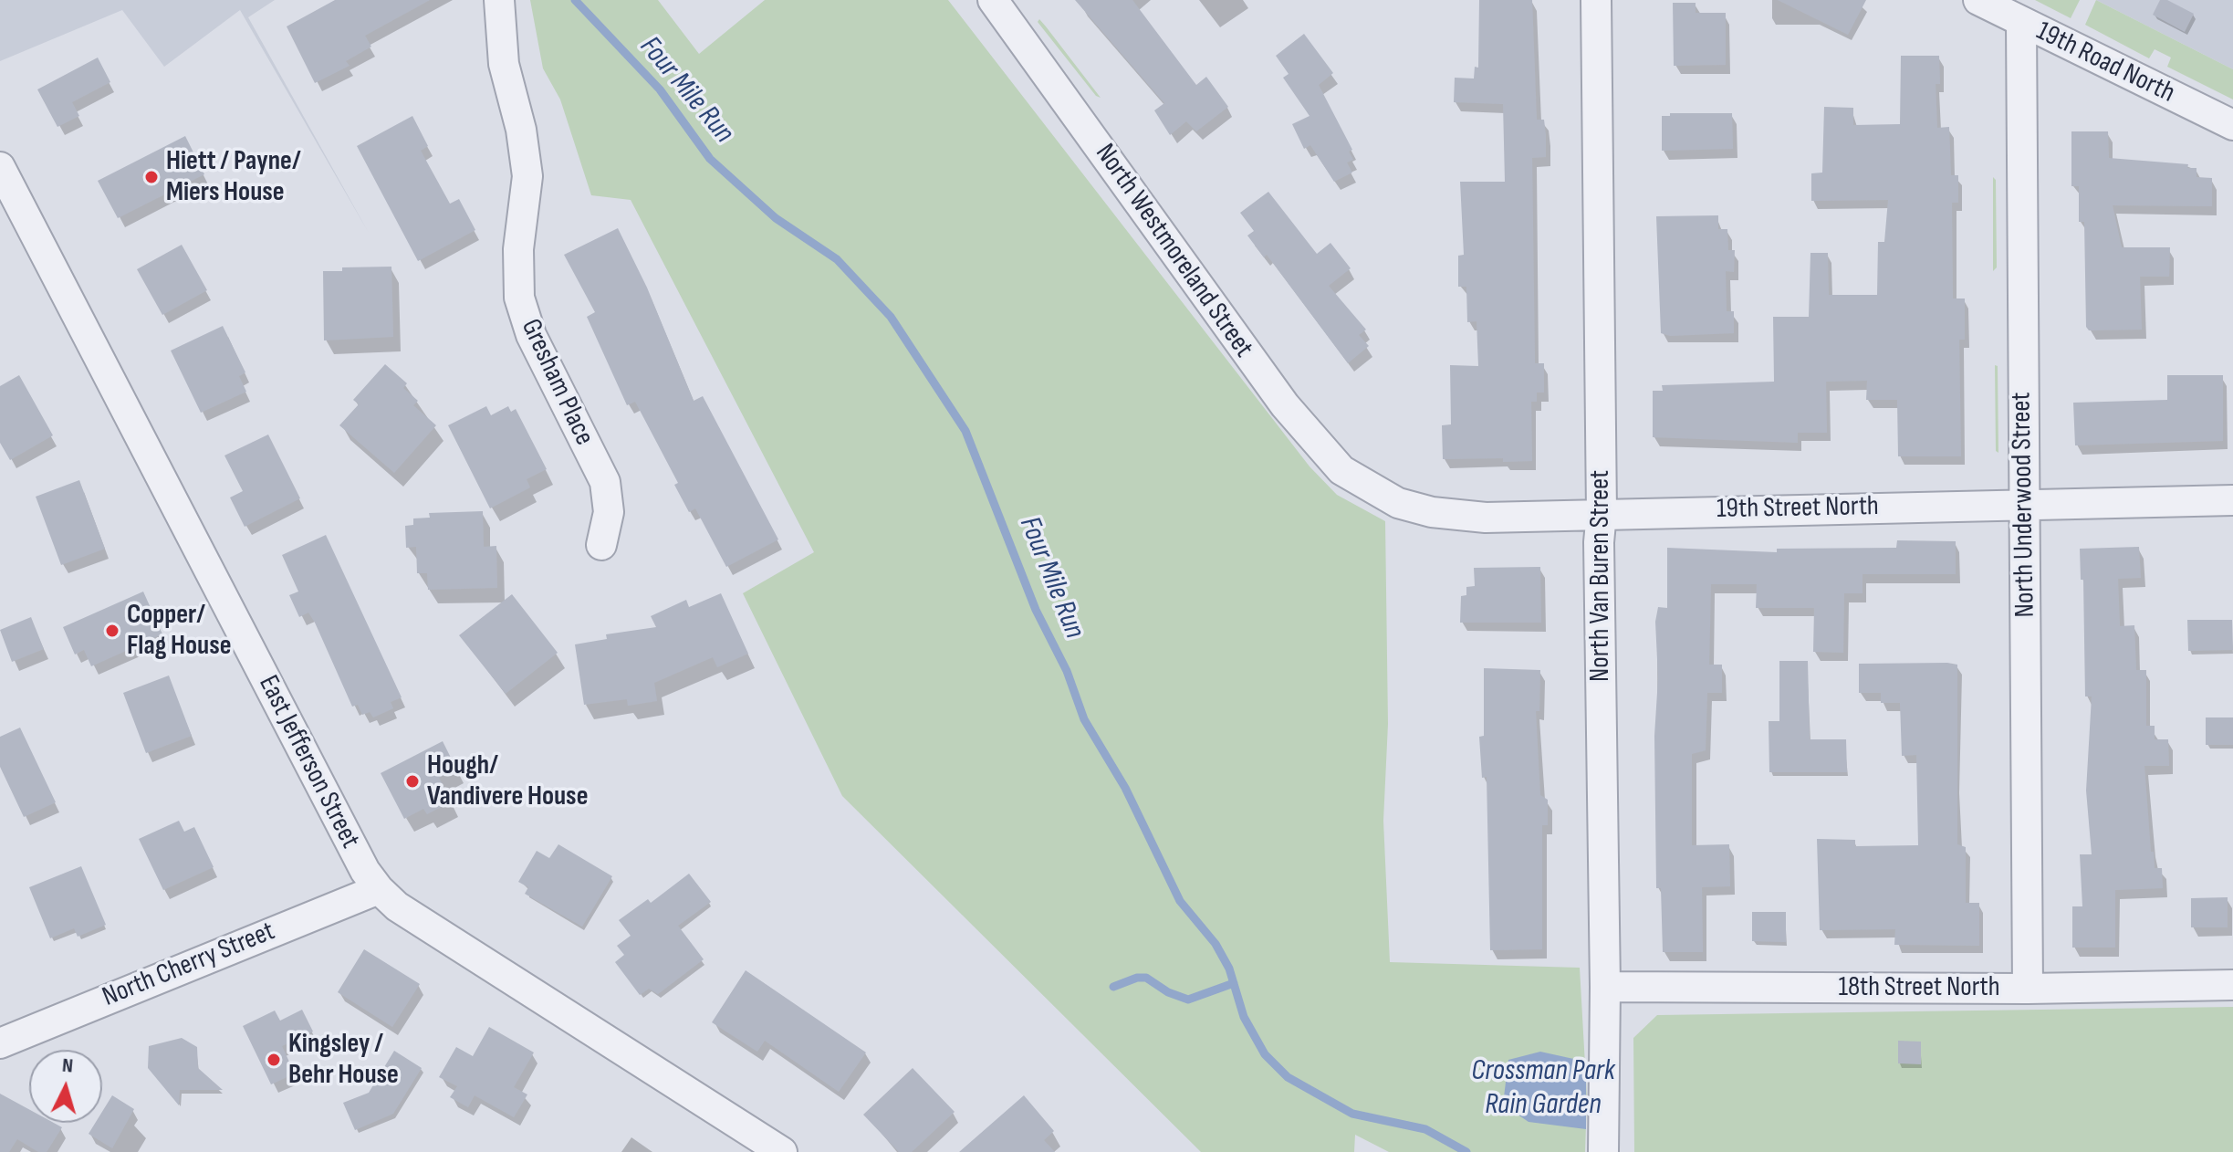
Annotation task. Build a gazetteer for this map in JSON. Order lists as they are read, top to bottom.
{
  "streets": {
    "street": [
      "19th Road North",
      "North Westmoreland Street",
      "Gresham Place",
      "North Underwood Street",
      "19th Street North",
      "North Van Buren Street",
      "East Jefferson Street",
      "North Cherry Street",
      "18th Street North"
    ]
  },
  "crossings": [
    ["19th Road North", "North Underwood Street"],
    ["North Westmoreland Street", "19th Street North"],
    ["North Underwood Street", "19th Street North"],
    ["North Underwood Street", "18th Street North"],
    ["19th Street North", "North Van Buren Street"],
    ["North Van Buren Street", "18th Street North"],
    ["East Jefferson Street", "North Cherry Street"]
  ],
  "water": ["Four Mile Run", "Crossman Park Rain Garden"],
  "places": [
    "Hiett / Payne/ Miers House",
    "Copper/ Flag House",
    "Hough/ Vandivere House",
    "Kingsley / Behr House"
  ],
  "north": "top"
}
